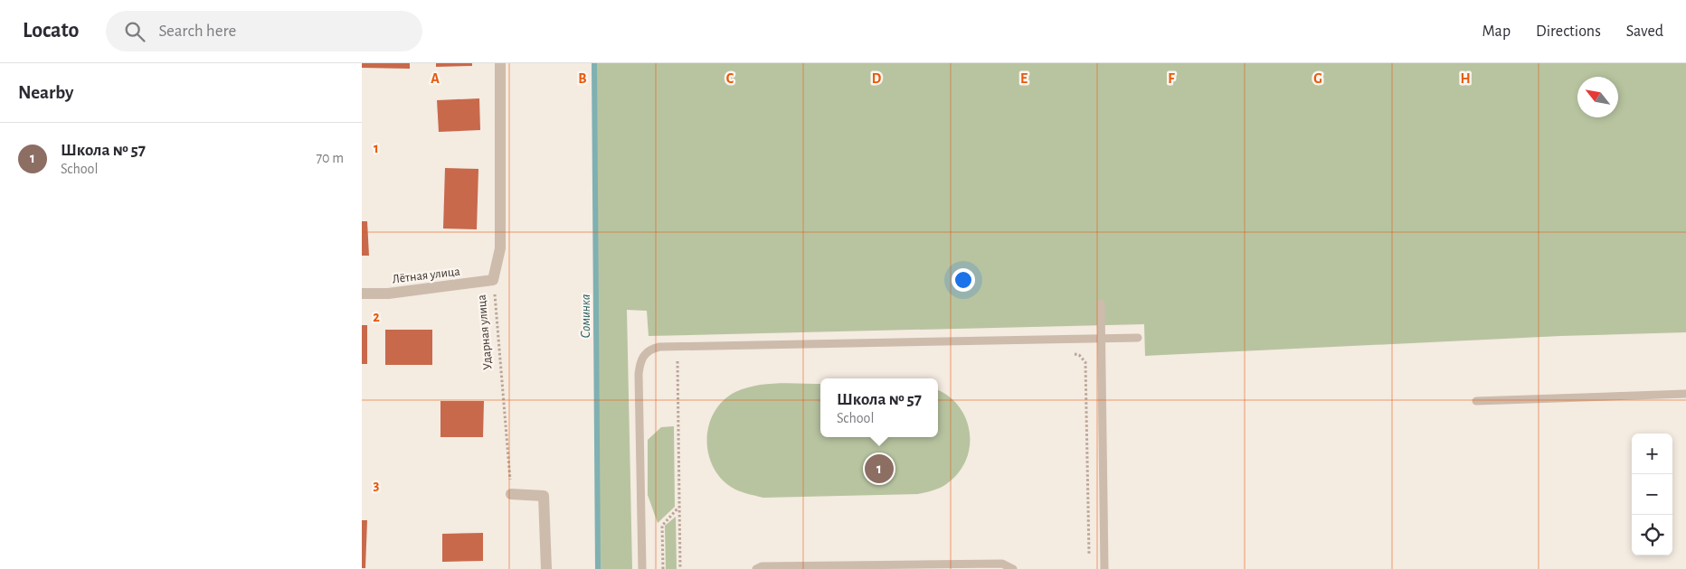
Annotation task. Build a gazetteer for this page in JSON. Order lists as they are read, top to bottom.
{
  "streets": {
    "street": ["Лётная улица", "Ударная улица"]
  },
  "crossings": [
    ["Лётная улица", "Ударная улица"]
  ],
  "water": ["Соминка"],
  "north": "top left",
  "page": {
    "header": "Locato",
    "search": "Search here",
    "nav": ["Map", "Directions", "Saved"],
    "heading": "Nearby",
    "list": [
      {
        "mark": "1",
        "name": "Школа № 57",
        "note": "School",
        "value": "70 m"
      }
    ],
    "popup": ["Школа № 57", "School"],
    "map_buttons": ["+", "−"],
    "pins": "1"
  },
  "grid": {
    "columns": [
      "A",
      "B",
      "C",
      "D",
      "E",
      "F",
      "G",
      "H"
    ],
    "rows": ["1", "2", "3"]
  }
}
